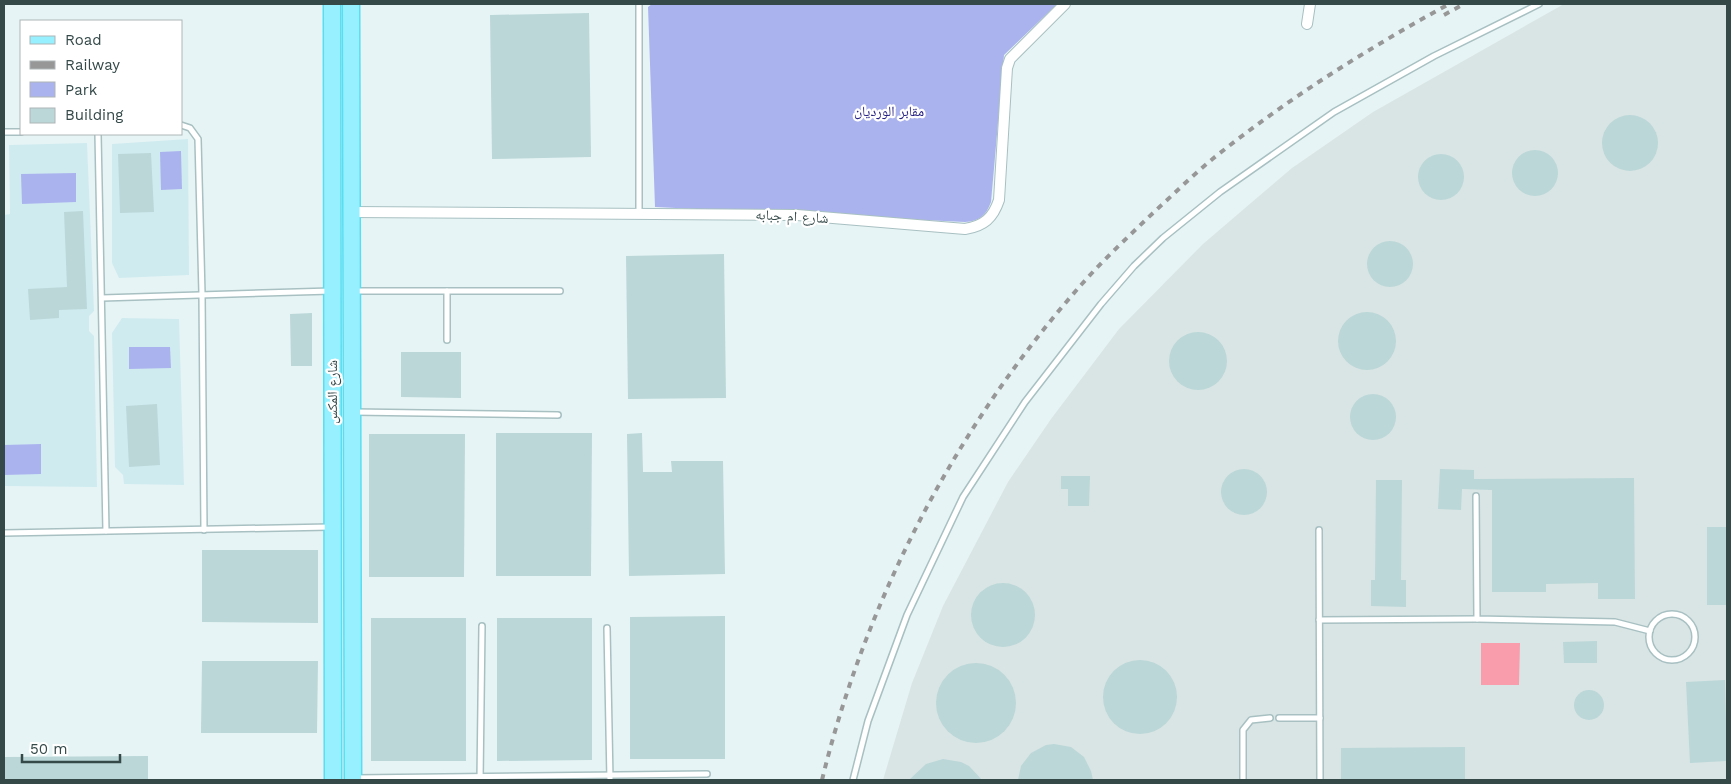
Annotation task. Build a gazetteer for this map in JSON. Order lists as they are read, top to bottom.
{
  "streets": {
    "main road": ["شارع المكس"],
    "street": ["شارع ام جبابه"]
  },
  "crossings": [
    ["شارع ام جبابه", "شارع المكس"]
  ],
  "parks": ["مقابر الورديان"],
  "legend": [
    "Road",
    "Railway",
    "Park",
    "Building"
  ],
  "scale_bar": "50 m"
}
